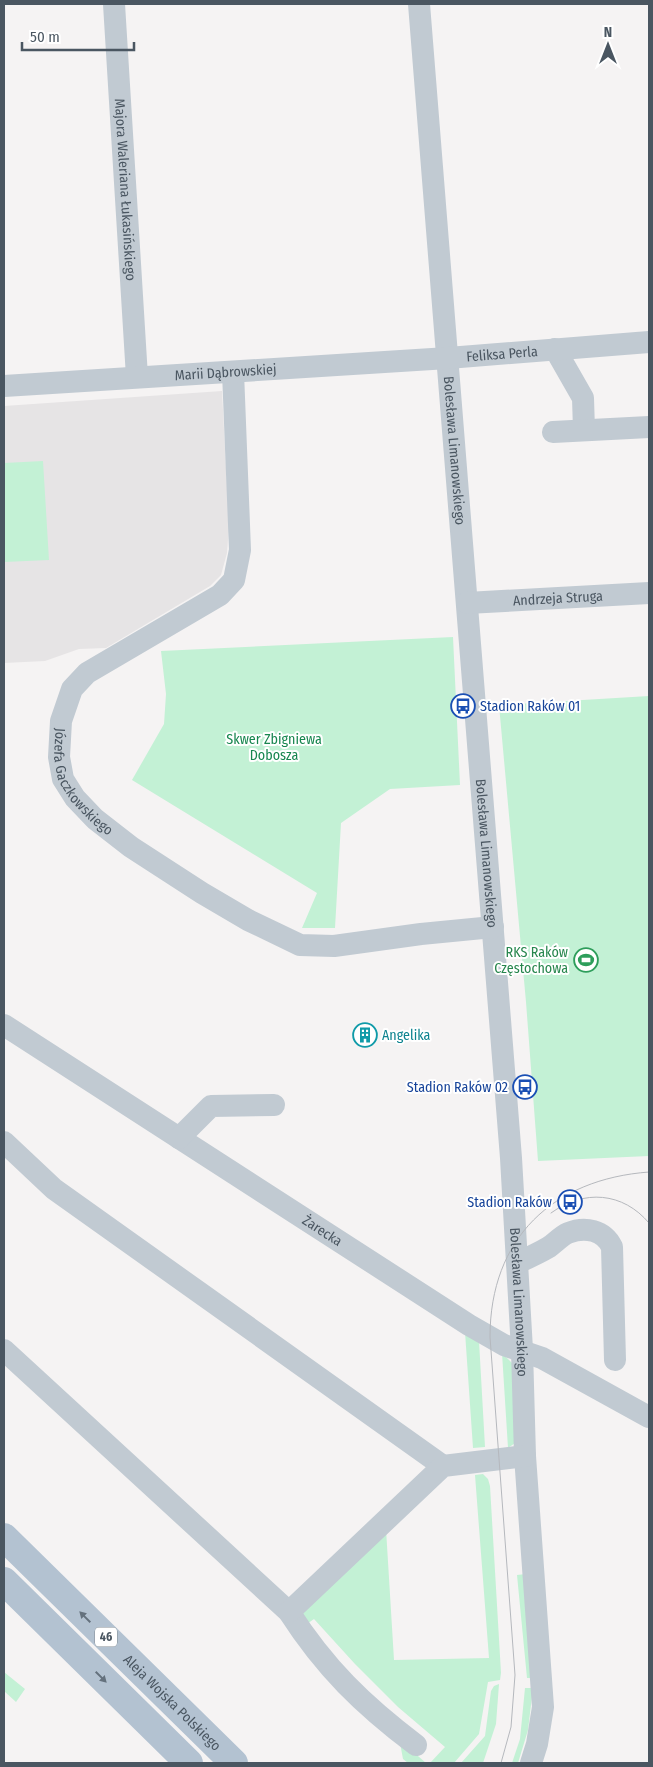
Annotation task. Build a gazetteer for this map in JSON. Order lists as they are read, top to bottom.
{
  "streets": {
    "main road": ["46", "Aleja Wojska Polskiego"],
    "street": [
      "Majora Waleriana Łukasińskiego",
      "Feliksa Perla",
      "Marii Dąbrowskiej",
      "Bolesława Limanowskiego",
      "Andrzeja Struga",
      "Józefa Gaczkowskiego",
      "Żarecka"
    ]
  },
  "crossings": [
    ["Majora Waleriana Łukasińskiego", "Marii Dąbrowskiej"],
    ["Feliksa Perla", "Marii Dąbrowskiej"],
    ["Feliksa Perla", "Bolesława Limanowskiego"],
    ["Marii Dąbrowskiej", "Bolesława Limanowskiego"],
    ["Marii Dąbrowskiej", "Józefa Gaczkowskiego"],
    ["Bolesława Limanowskiego", "Andrzeja Struga"],
    ["Bolesława Limanowskiego", "Józefa Gaczkowskiego"],
    ["Bolesława Limanowskiego", "Żarecka"]
  ],
  "parks": ["Skwer Zbigniewa Dobosza"],
  "places": {
    "bus stop": ["Stadion Raków 01", "Stadion Raków 02", "Stadion Raków"],
    "sports": ["RKS Raków Częstochowa"],
    "building": ["Angelika"]
  },
  "scale_bar": "50 m",
  "north": "top"
}
